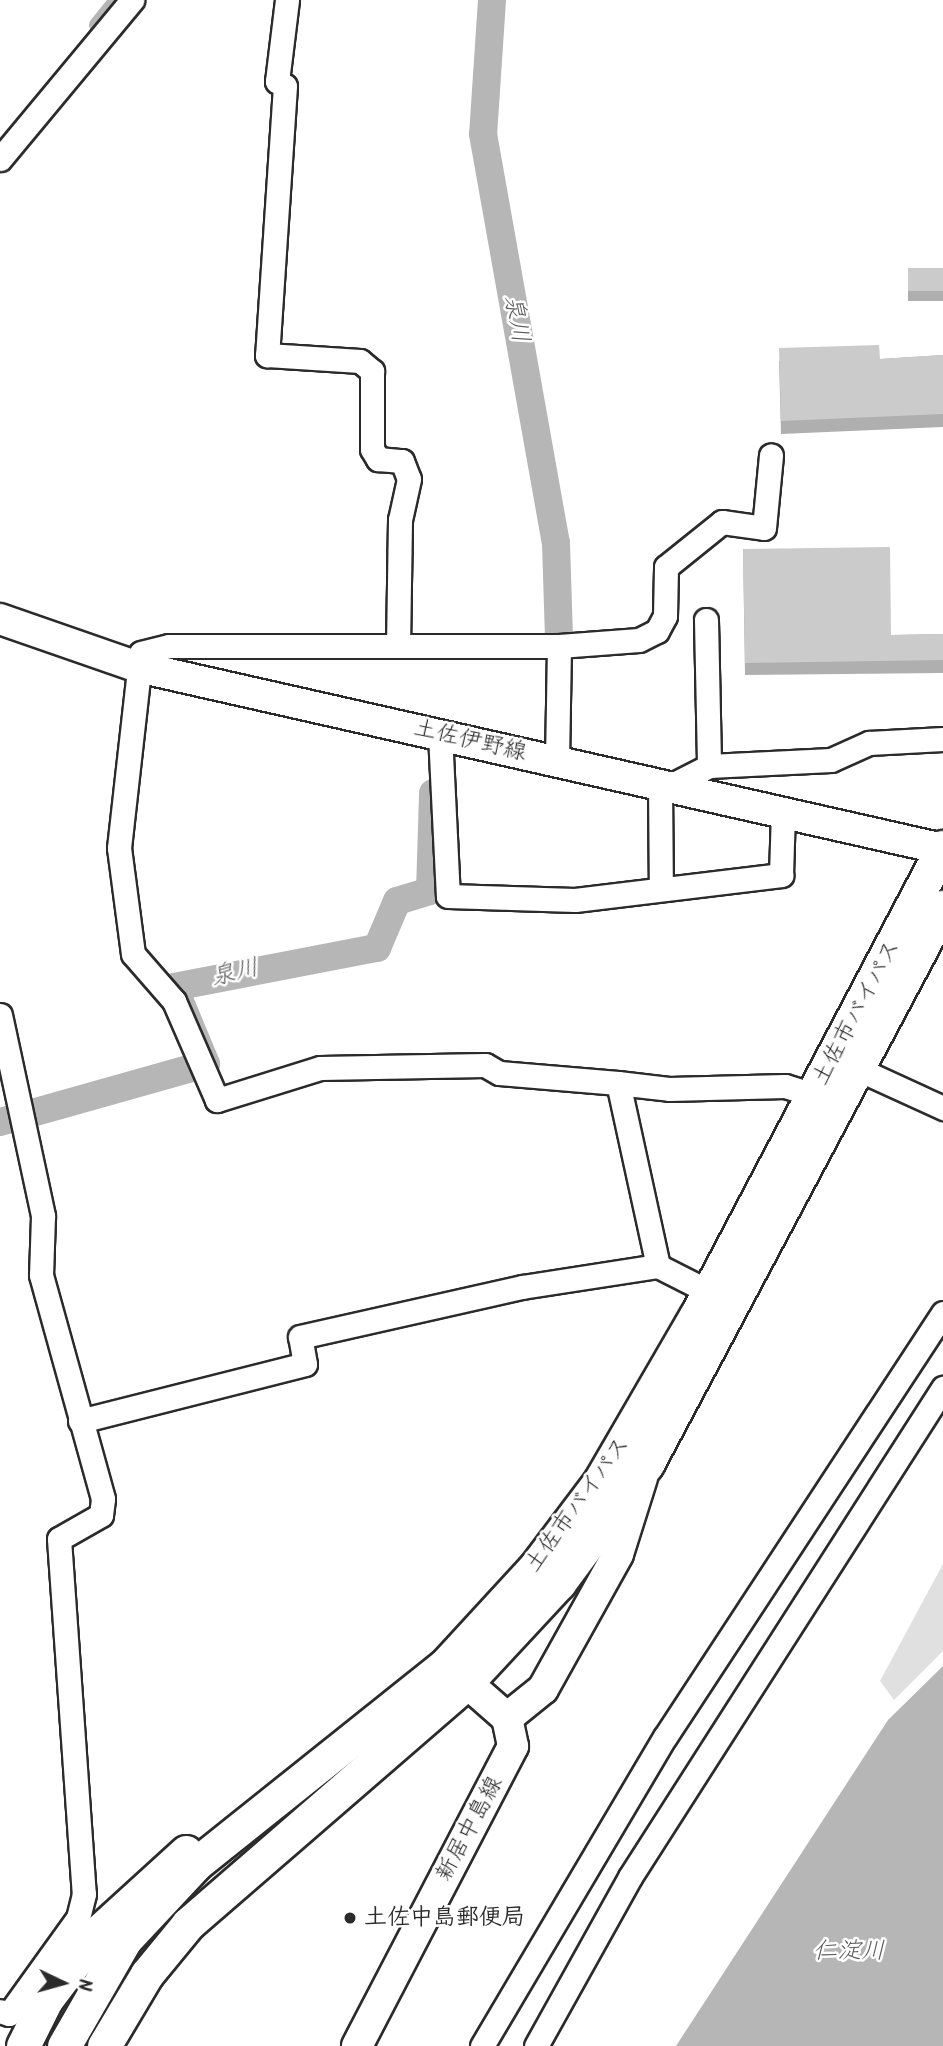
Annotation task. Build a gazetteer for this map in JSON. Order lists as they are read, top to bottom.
{
  "streets": {
    "highway": ["土佐市バイパス"],
    "main road": ["土佐伊野線", "新居中島線"]
  },
  "crossings": [
    ["土佐伊野線", "土佐市バイパス"]
  ],
  "water": ["泉川", "仁淀川"],
  "places": ["土佐中島郵便局"],
  "north": "right"
}
